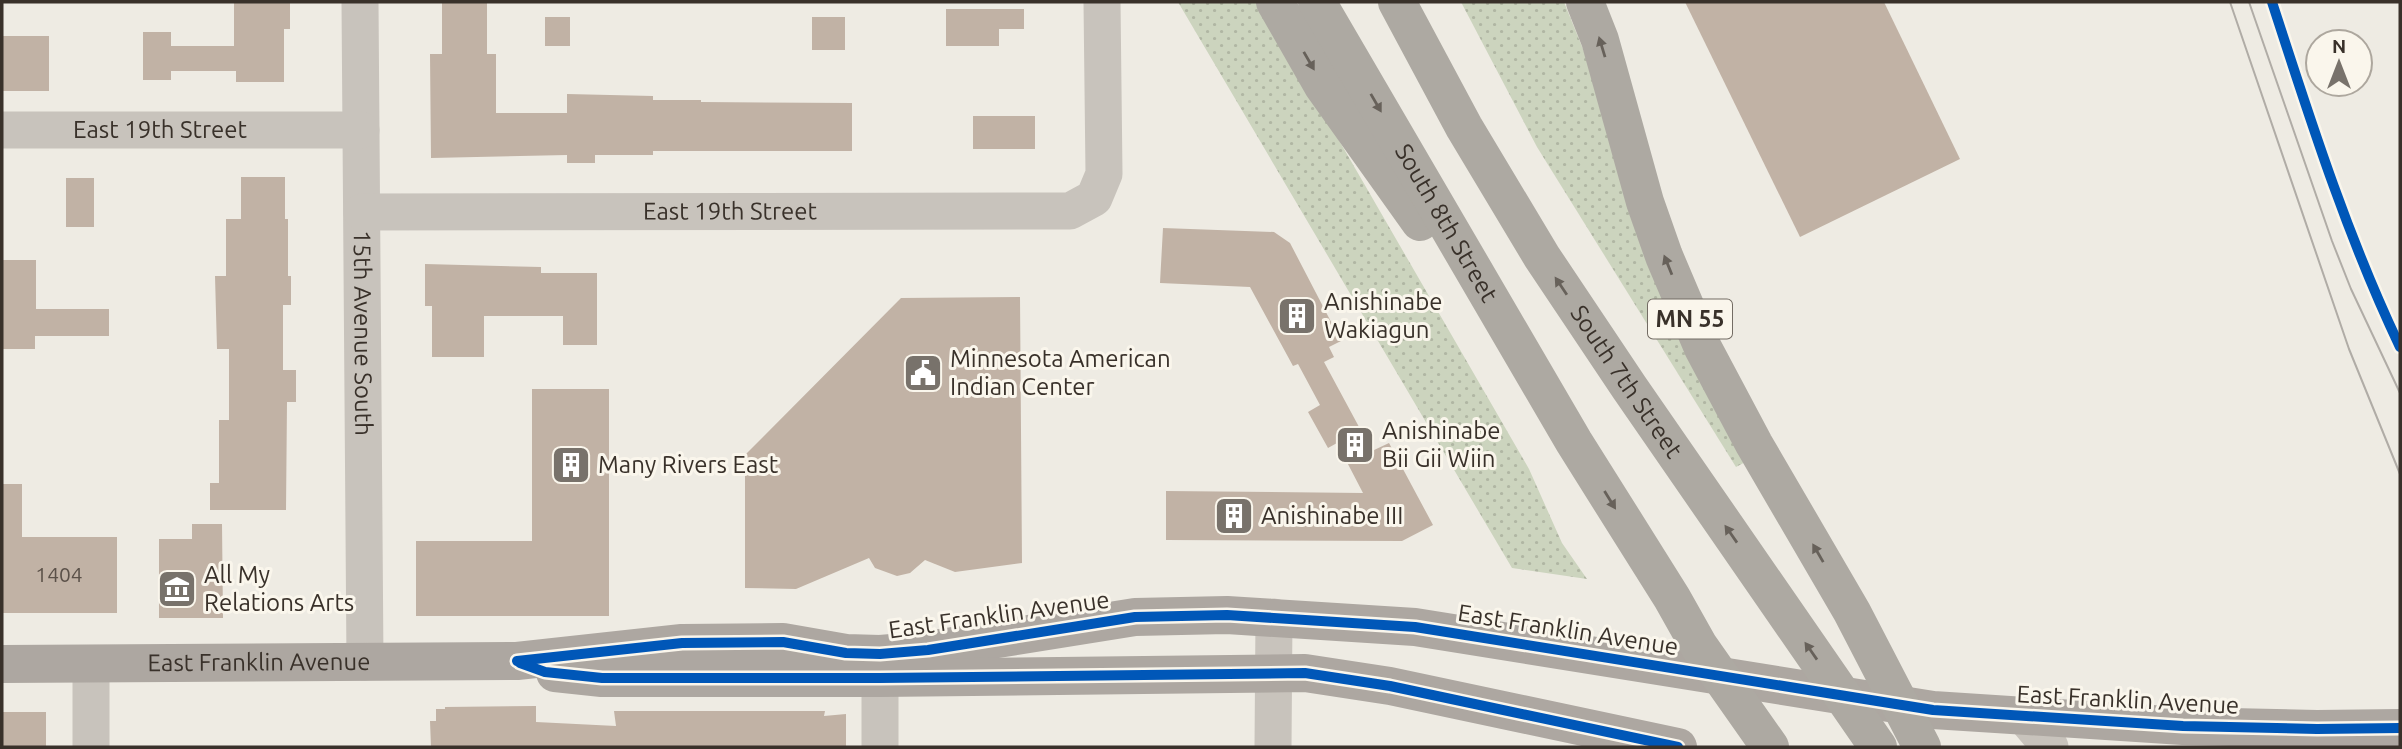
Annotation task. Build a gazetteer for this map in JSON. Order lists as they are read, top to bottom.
{
  "streets": {
    "highway": ["South 8th Street", "MN 55", "South 7th Street"],
    "main road": ["East Franklin Avenue"],
    "street": ["East 19th Street", "15th Avenue South"]
  },
  "crossings": [
    ["East 19th Street", "15th Avenue South"],
    ["15th Avenue South", "East Franklin Avenue"]
  ],
  "places": {
    "building": [
      "Anishinabe Wakiagun",
      "Anishinabe Bii Gii Wiin",
      "Many Rivers East",
      "Anishinabe III"
    ],
    "public building": ["Minnesota American Indian Center"],
    "museum": ["All My Relations Arts"]
  },
  "house_numbers": ["1404"],
  "north": "top"
}
